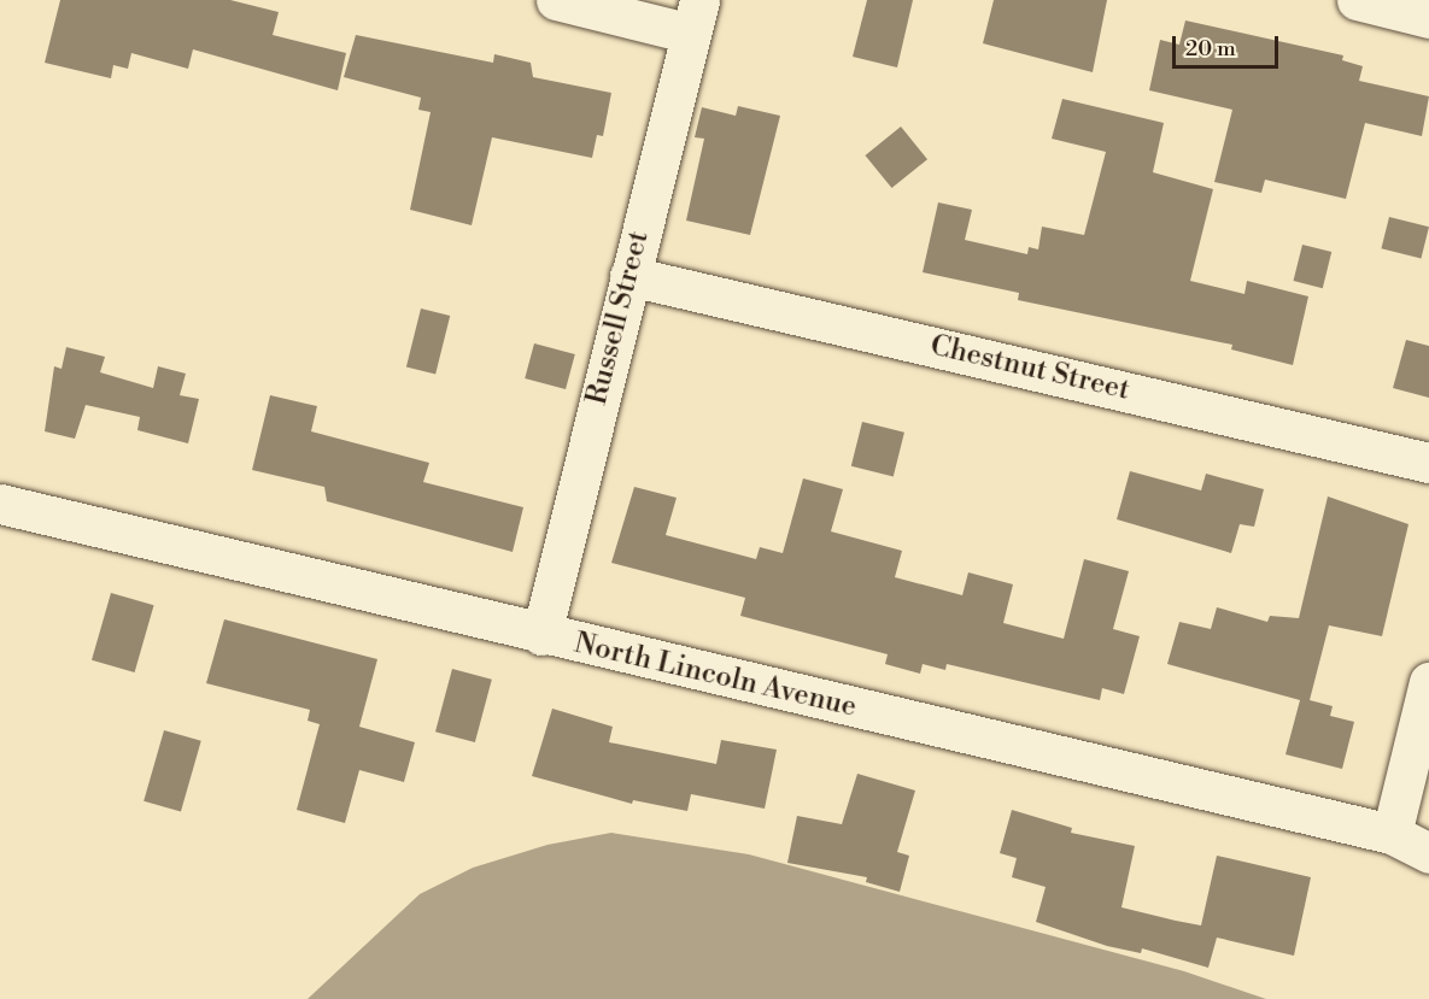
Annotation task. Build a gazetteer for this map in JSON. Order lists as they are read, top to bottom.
{
  "streets": {
    "street": ["Russell Street", "Chestnut Street", "North Lincoln Avenue"]
  },
  "crossings": [
    ["Russell Street", "Chestnut Street"],
    ["Russell Street", "North Lincoln Avenue"]
  ],
  "scale_bar": "20 m"
}
